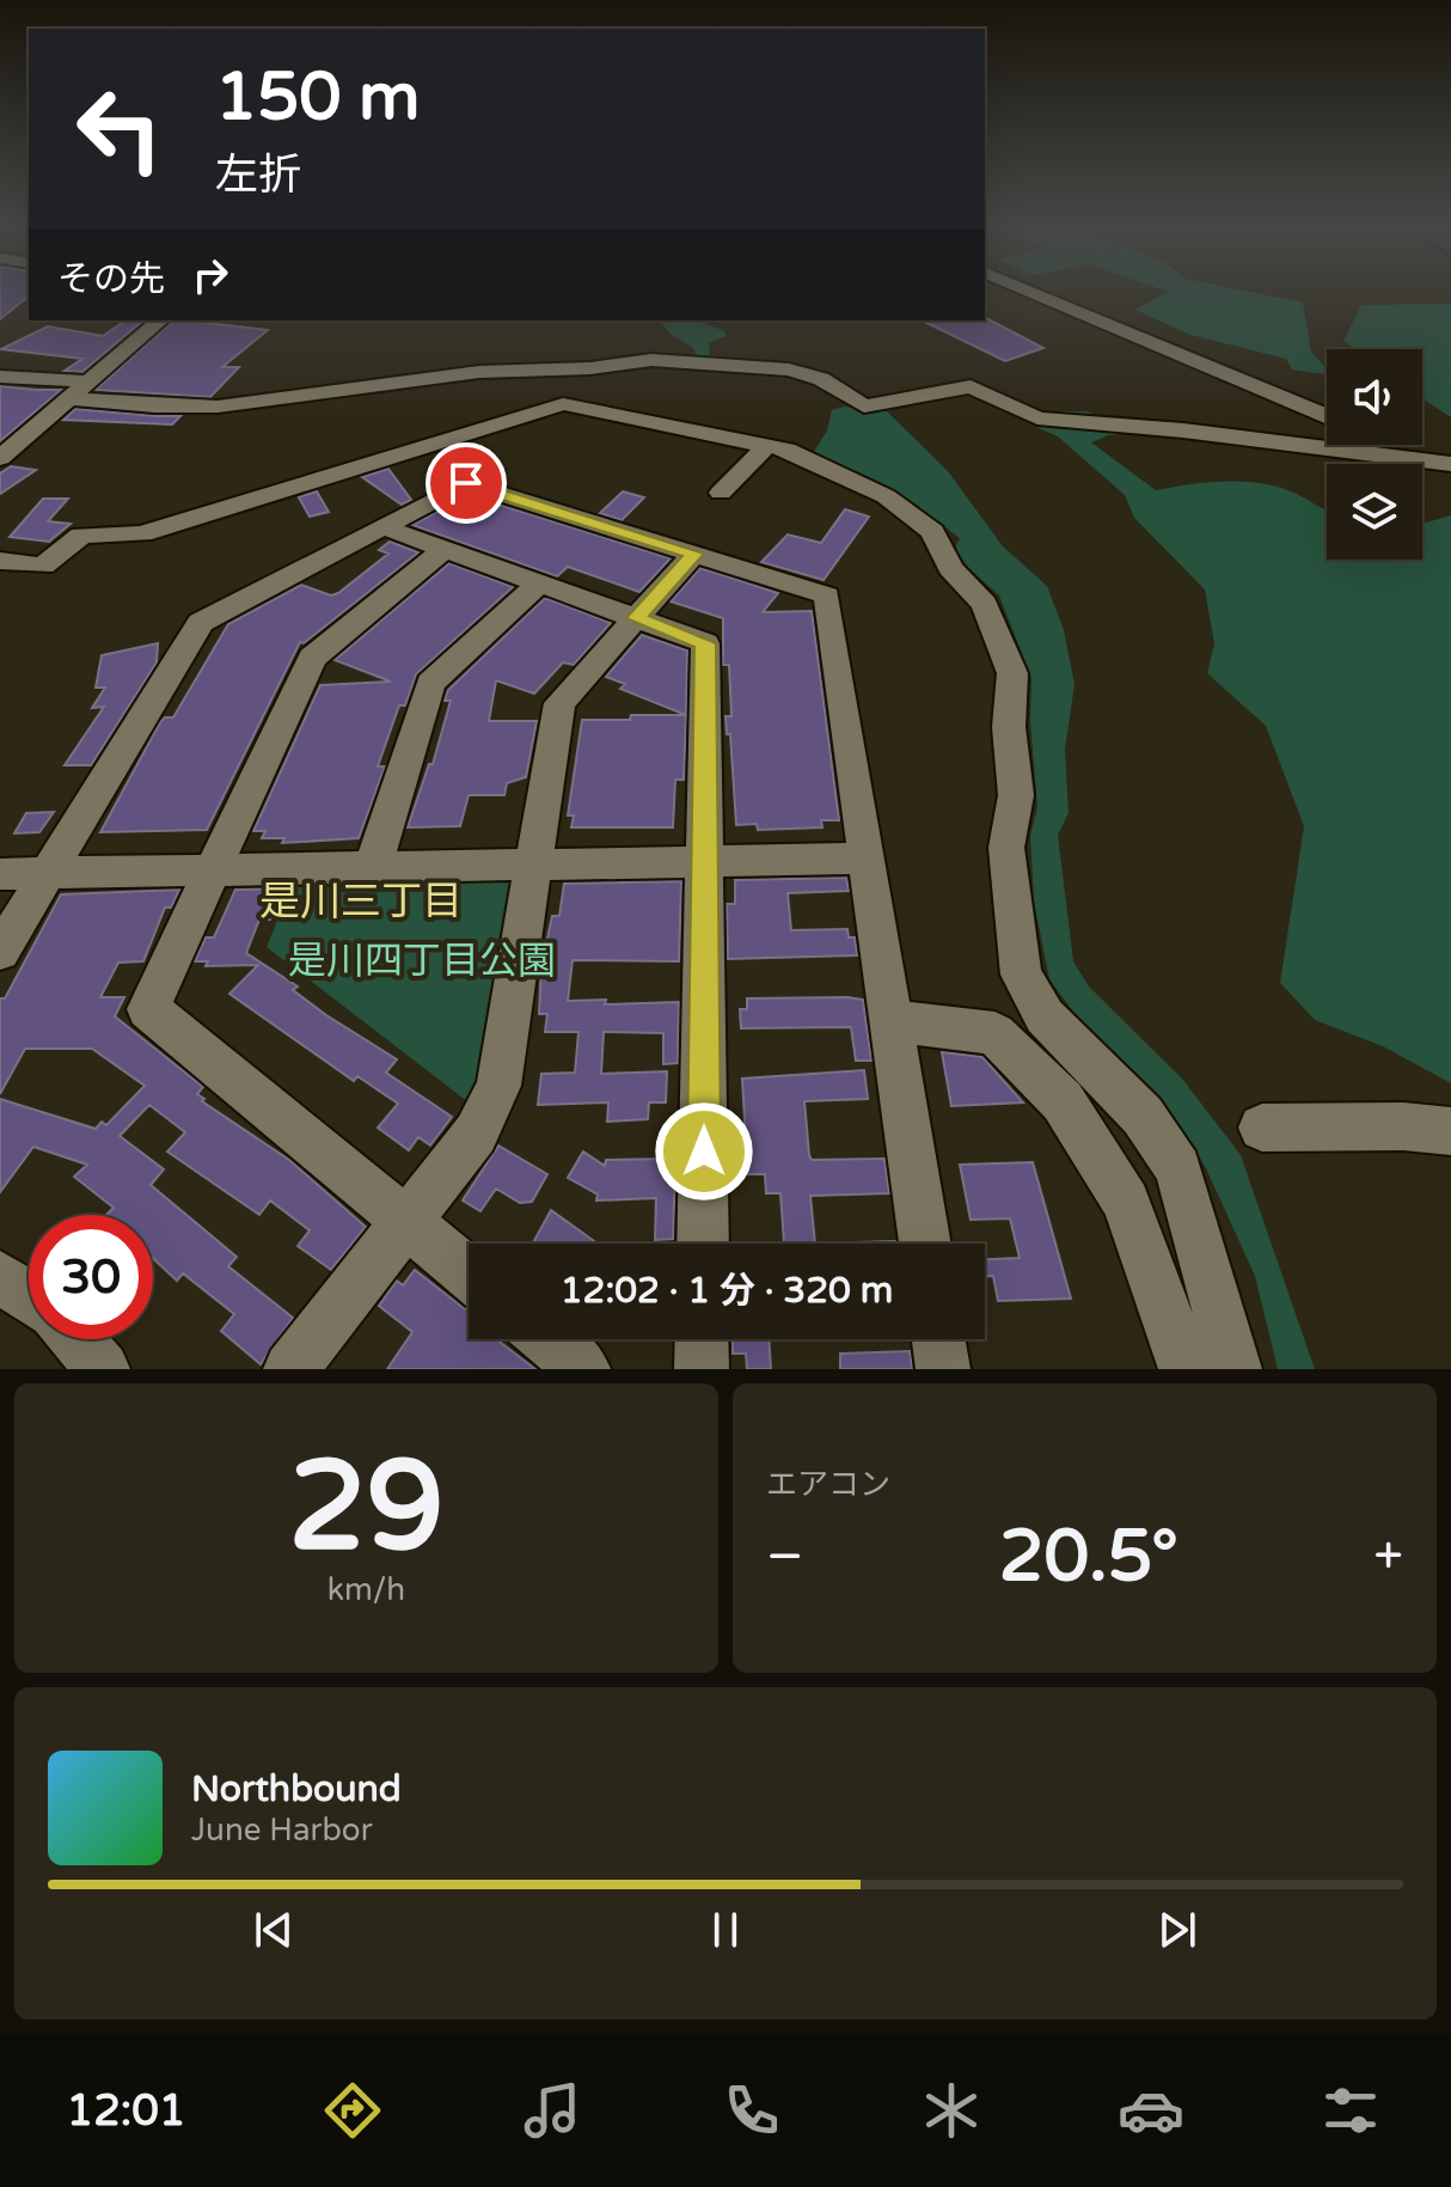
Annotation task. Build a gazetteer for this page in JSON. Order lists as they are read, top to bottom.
{
  "districts": ["是川三丁目"],
  "parks": ["是川四丁目公園"],
  "page": {
    "turn": ["150 m", "左折"],
    "then": "その先",
    "limit": "30",
    "trip": "12:02 · 1 分 · 320 m",
    "tile": [
      ["29", "km/h"],
      "エアコン"
    ],
    "heat": ["−", "20.5°", "+"],
    "song": ["Northbound", "June Harbor"],
    "tabs": "12:01"
  }
}
